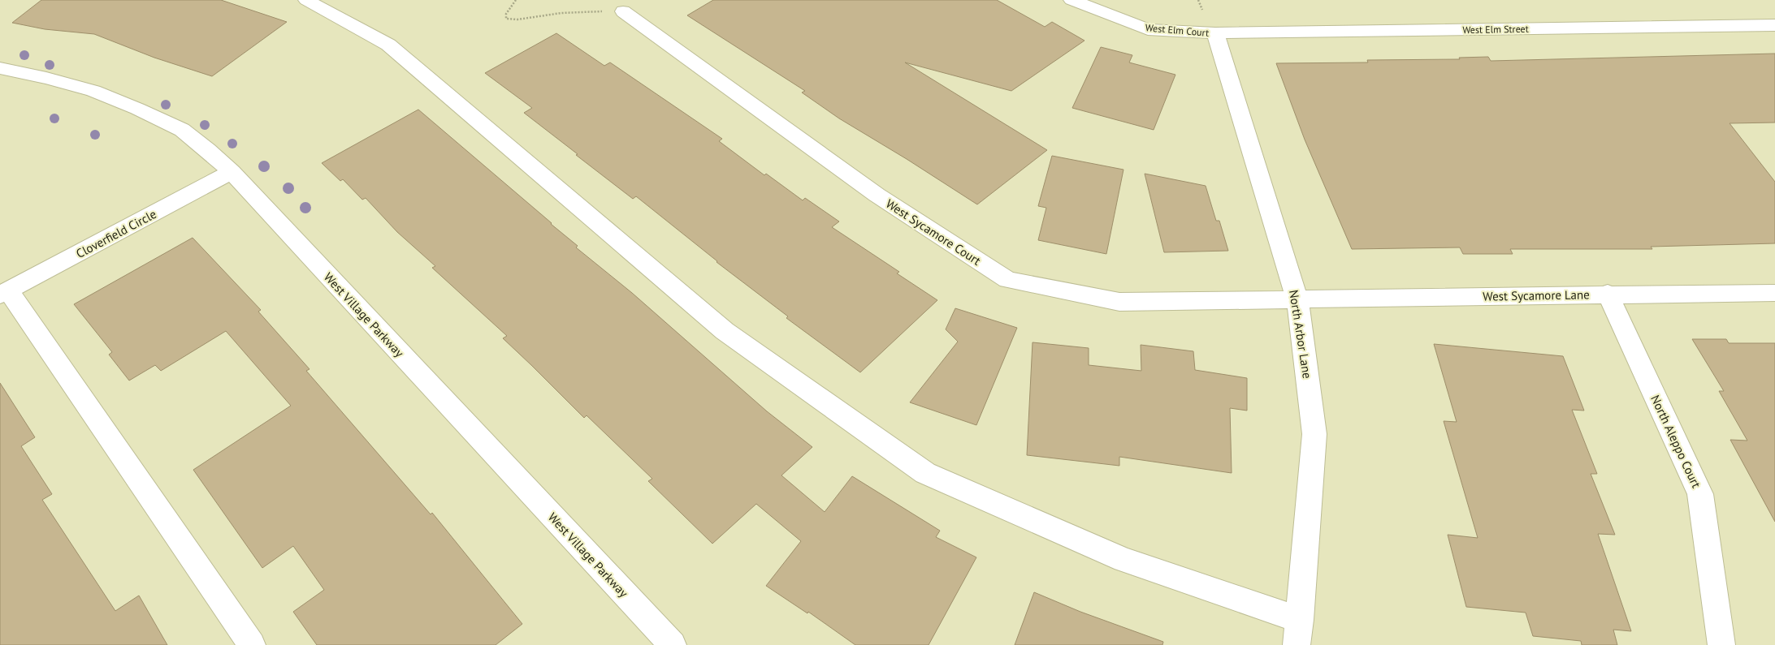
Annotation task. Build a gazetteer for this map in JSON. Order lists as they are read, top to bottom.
{
  "streets": {
    "street": [
      "West Elm Street",
      "West Elm Court",
      "West Sycamore Court",
      "Cloverfield Circle",
      "West Sycamore Lane",
      "West Village Parkway",
      "North Arbor Lane",
      "North Aleppo Court"
    ]
  },
  "crossings": [
    ["West Elm Street", "West Elm Court"],
    ["West Elm Street", "North Arbor Lane"],
    ["West Elm Court", "North Arbor Lane"],
    ["West Sycamore Court", "West Sycamore Lane"],
    ["West Sycamore Court", "North Arbor Lane"],
    ["Cloverfield Circle", "West Village Parkway"],
    ["West Sycamore Lane", "North Arbor Lane"],
    ["West Sycamore Lane", "North Aleppo Court"]
  ]
}
